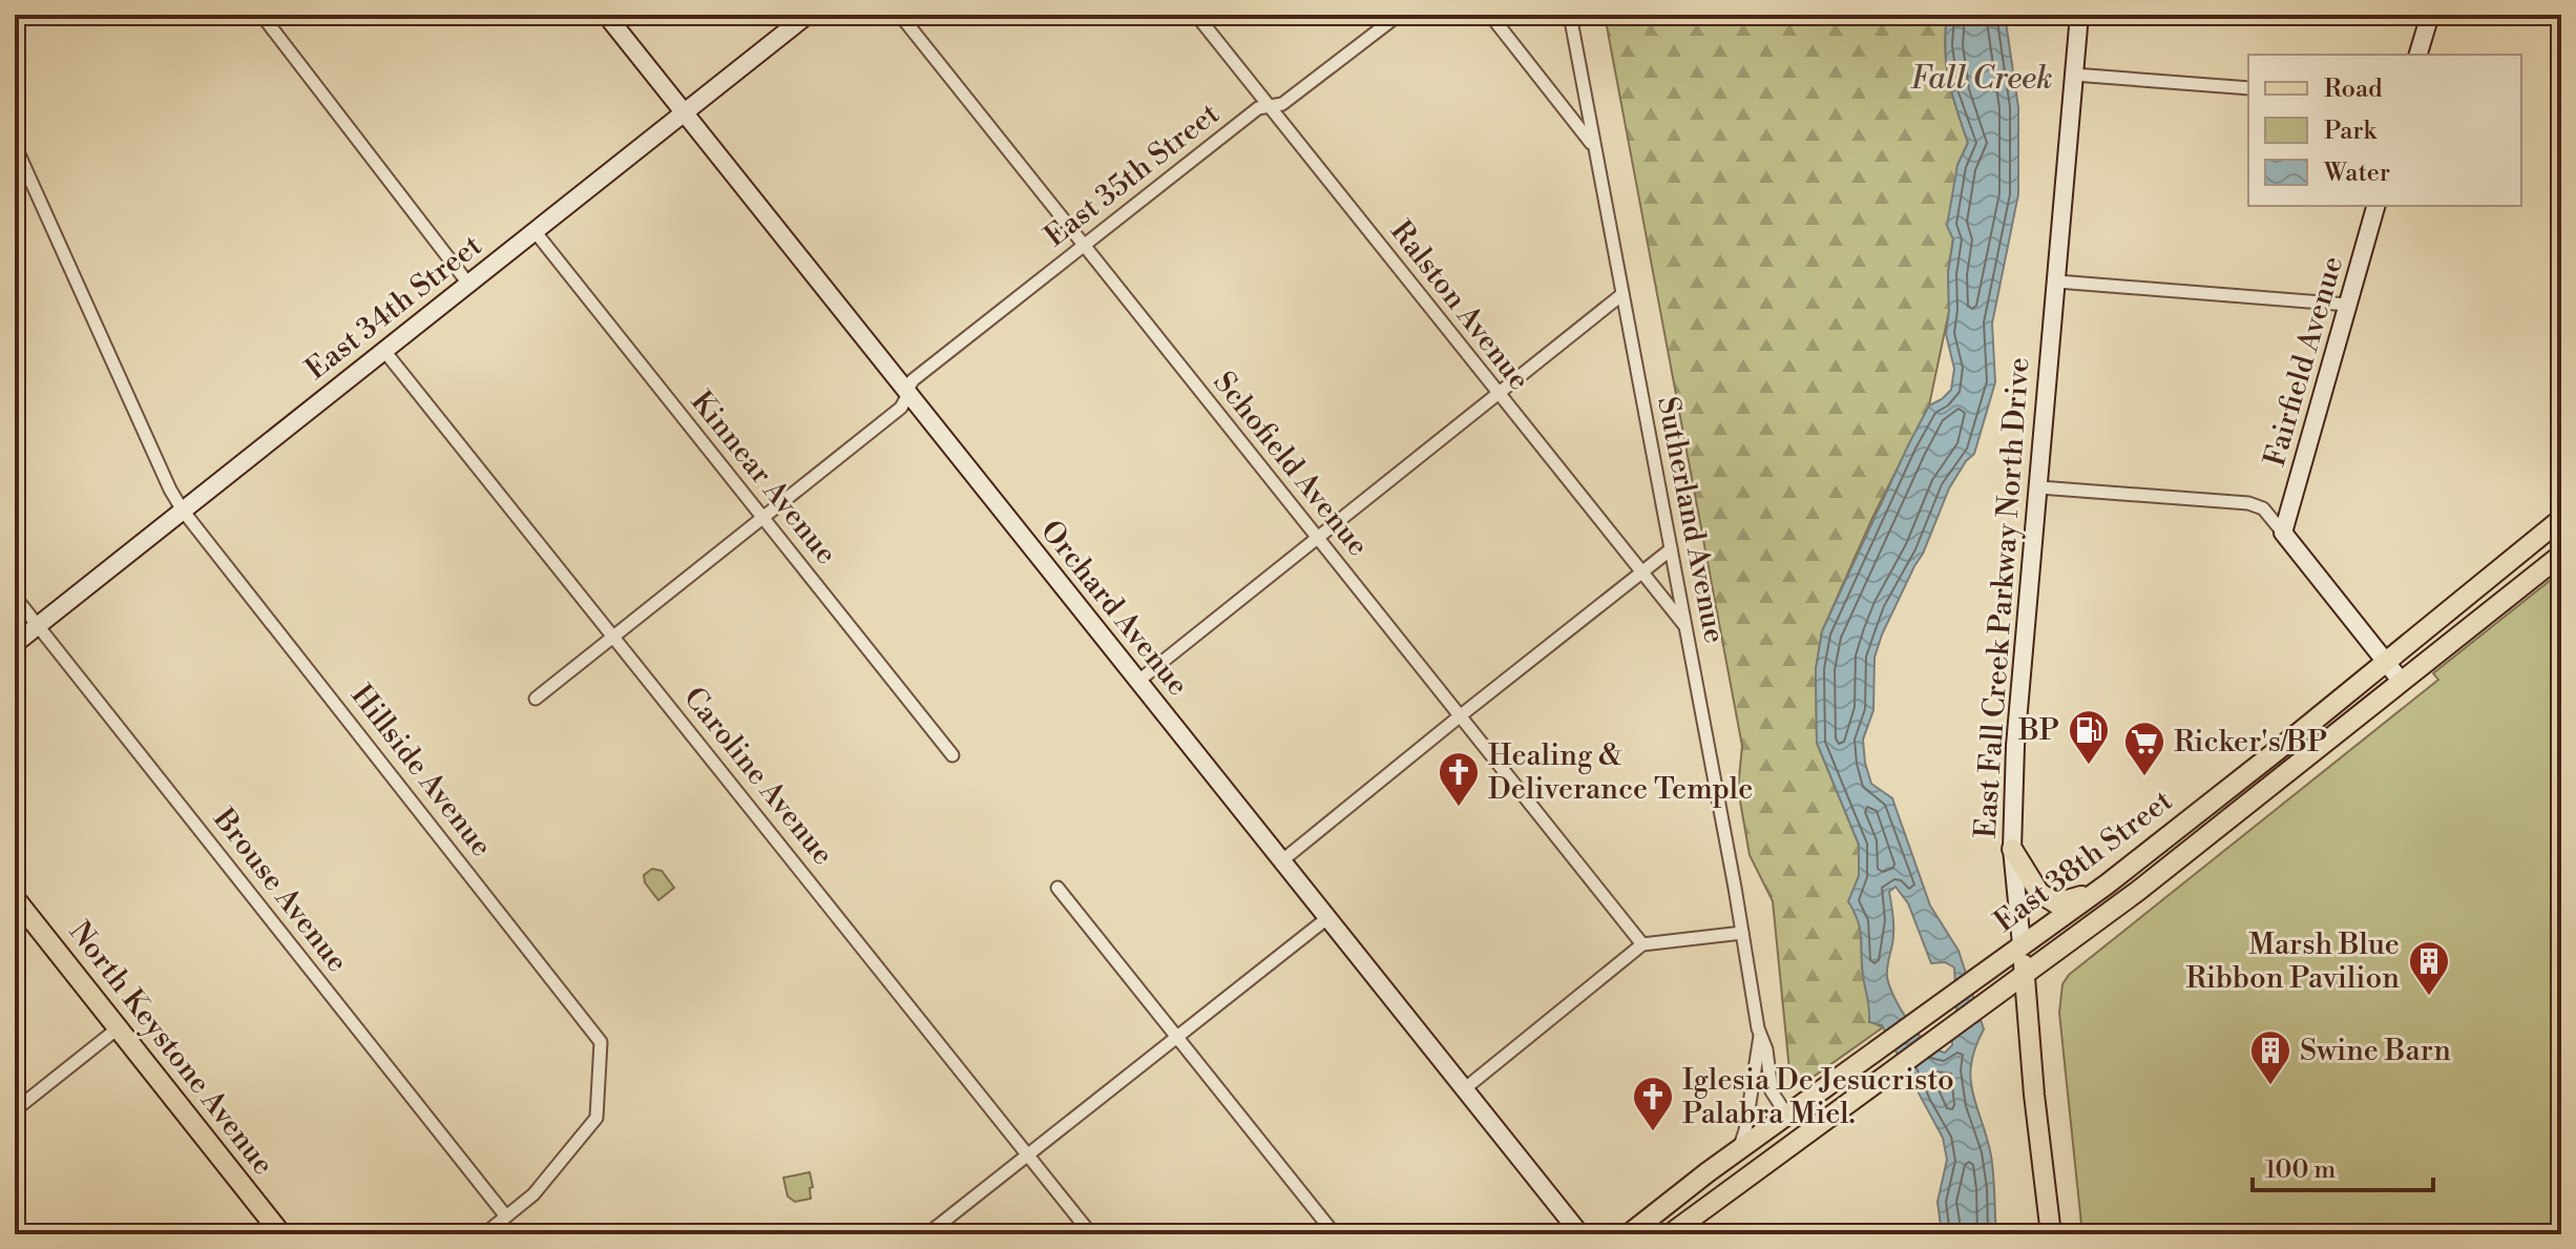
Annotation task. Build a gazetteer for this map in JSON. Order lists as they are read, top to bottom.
{
  "streets": {
    "main road": ["East Fall Creek Parkway North Drive", "East 38th Street", "North Keystone Avenue"],
    "street": [
      "East 35th Street",
      "Ralston Avenue",
      "East 34th Street",
      "Fairfield Avenue",
      "Schofield Avenue",
      "Kinnear Avenue",
      "Sutherland Avenue",
      "Orchard Avenue",
      "Hillside Avenue",
      "Caroline Avenue",
      "Brouse Avenue"
    ]
  },
  "crossings": [
    ["East 35th Street", "Ralston Avenue"],
    ["East 35th Street", "Schofield Avenue"],
    ["East 35th Street", "Kinnear Avenue"],
    ["East 35th Street", "Orchard Avenue"],
    ["East 35th Street", "Caroline Avenue"],
    ["Ralston Avenue", "Sutherland Avenue"],
    ["East 34th Street", "Kinnear Avenue"],
    ["East 34th Street", "Orchard Avenue"],
    ["East 34th Street", "Hillside Avenue"],
    ["East 34th Street", "Caroline Avenue"],
    ["East 34th Street", "Brouse Avenue"],
    ["Sutherland Avenue", "East 38th Street"],
    ["East Fall Creek Parkway North Drive", "East 38th Street"],
    ["Hillside Avenue", "Brouse Avenue"]
  ],
  "water": ["Fall Creek"],
  "places": {
    "fuel station": ["BP"],
    "supermarket": ["Ricker's/BP"],
    "church": ["Healing & Deliverance Temple", "Iglesia De Jesucristo Palabra Miel."],
    "building": ["Marsh Blue Ribbon Pavilion", "Swine Barn"]
  },
  "legend": ["Road", "Park", "Water"],
  "scale_bar": "100 m"
}
